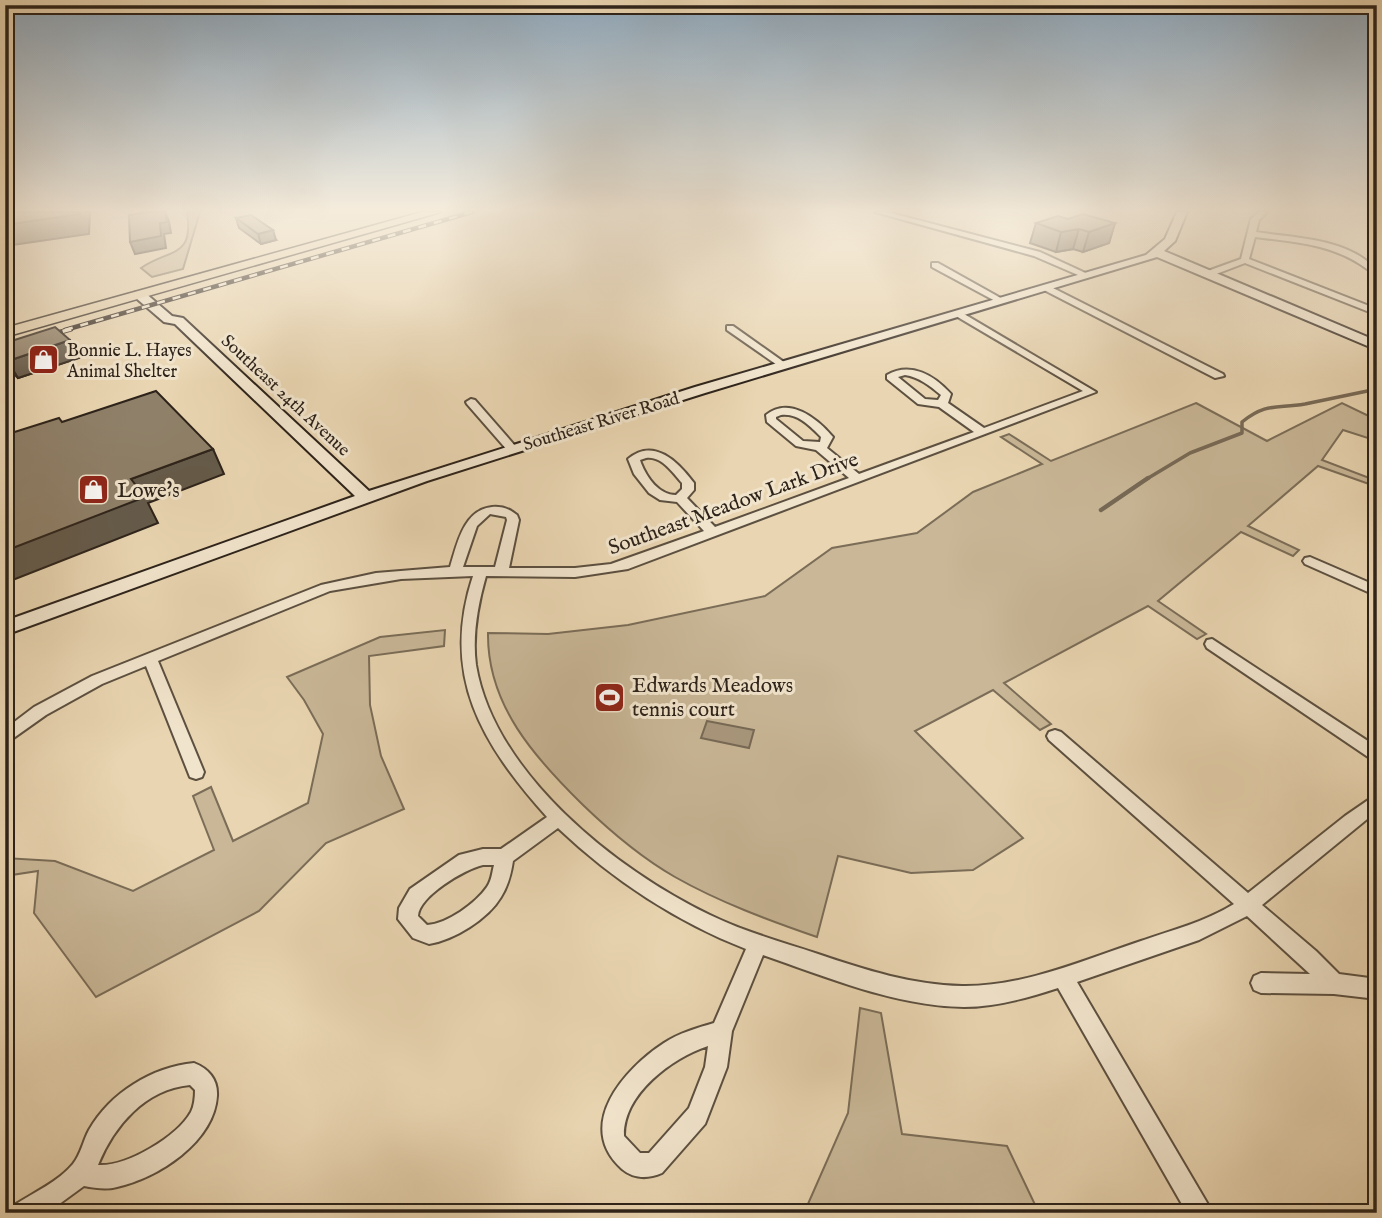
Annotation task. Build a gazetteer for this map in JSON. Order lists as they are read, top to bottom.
{
  "streets": {
    "main road": ["Southeast 24th Avenue", "Southeast River Road"],
    "street": ["Southeast Meadow Lark Drive"]
  },
  "crossings": [
    ["Southeast 24th Avenue", "Southeast River Road"],
    ["Southeast River Road", "Southeast Meadow Lark Drive"]
  ],
  "places": {
    "shop": ["Bonnie L. Hayes Animal Shelter", "Lowe's"],
    "sports": ["Edwards Meadows tennis court"]
  }
}
